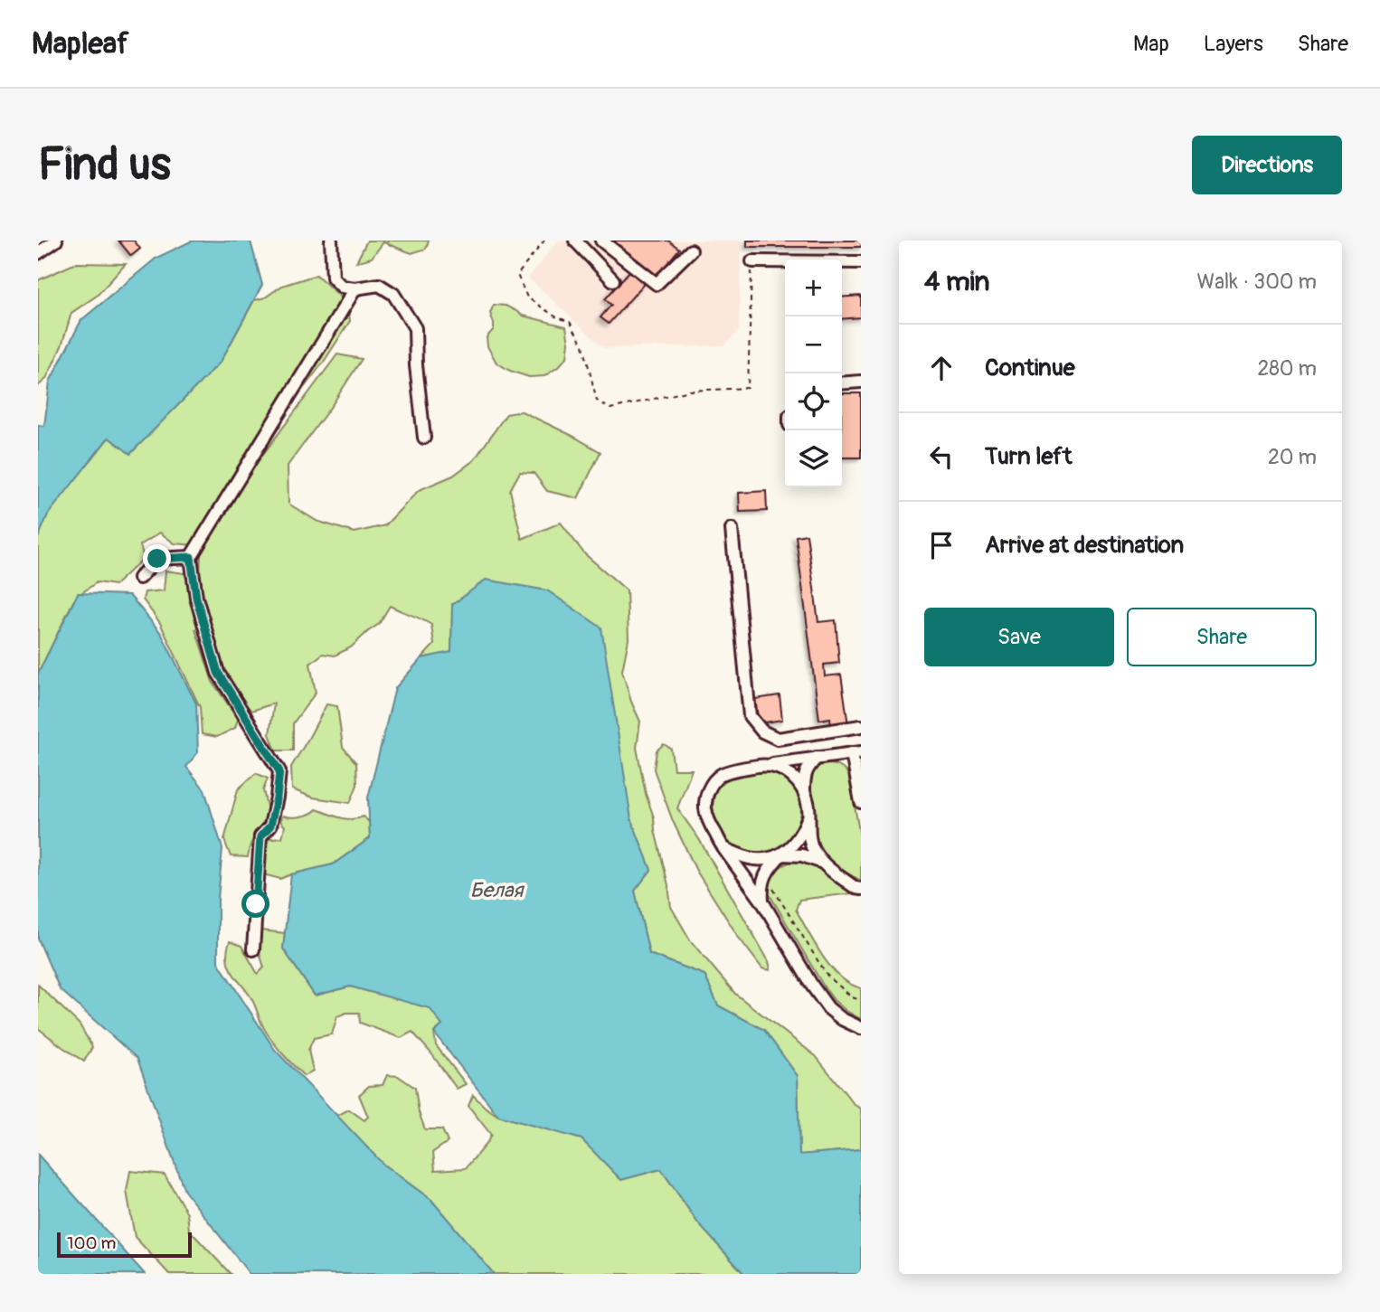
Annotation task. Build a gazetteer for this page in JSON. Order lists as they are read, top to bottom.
{
  "water": ["Белая"],
  "scale_bar": "100 m",
  "page": {
    "header": "Mapleaf",
    "nav": ["Map", "Layers", "Share"],
    "buttons": [
      "Directions",
      ["Save", "Share"]
    ],
    "title": "Find us",
    "heading": ["4 min", "Walk · 300 m"],
    "map_buttons": ["+", "−"],
    "list": [
      ["Continue", "280 m"],
      ["Turn left", "20 m"],
      "Arrive at destination"
    ],
    "scale": "100 m"
  }
}
